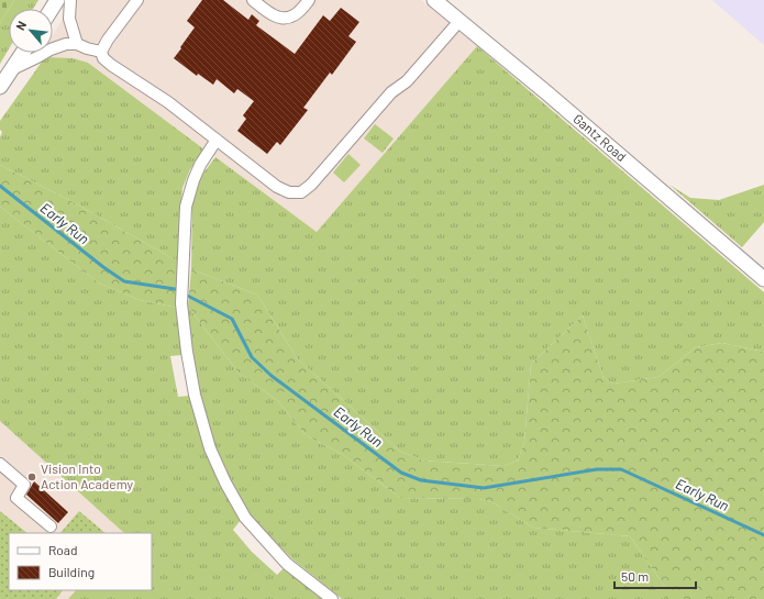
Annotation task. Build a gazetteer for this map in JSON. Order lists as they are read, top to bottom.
{
  "streets": {
    "main road": ["Gantz Road"]
  },
  "water": ["Early Run"],
  "places": ["Vision Into Action Academy"],
  "legend": ["Road", "Building"],
  "scale_bar": "50 m",
  "north": "top left"
}
